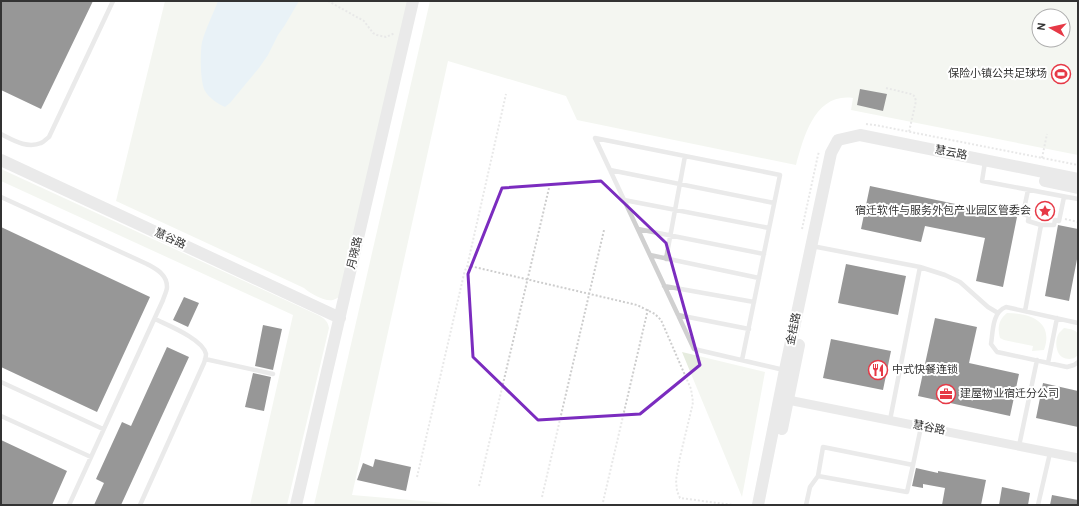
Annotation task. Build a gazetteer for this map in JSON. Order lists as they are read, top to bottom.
{
  "streets": {
    "street": [
      "慧云路",
      "慧谷路",
      "月晓路",
      "金桂路"
    ]
  },
  "crossings": [
    ["慧云路", "金桂路"],
    ["慧谷路", "月晓路"],
    ["慧谷路", "金桂路"]
  ],
  "places": {
    "sports": ["保险小镇公共足球场"],
    "place": ["宿迁软件与服务外包产业园区管委会"],
    "restaurant": ["中式快餐连锁"],
    "office": ["建屋物业宿迁分公司"]
  },
  "north": "left"
}
